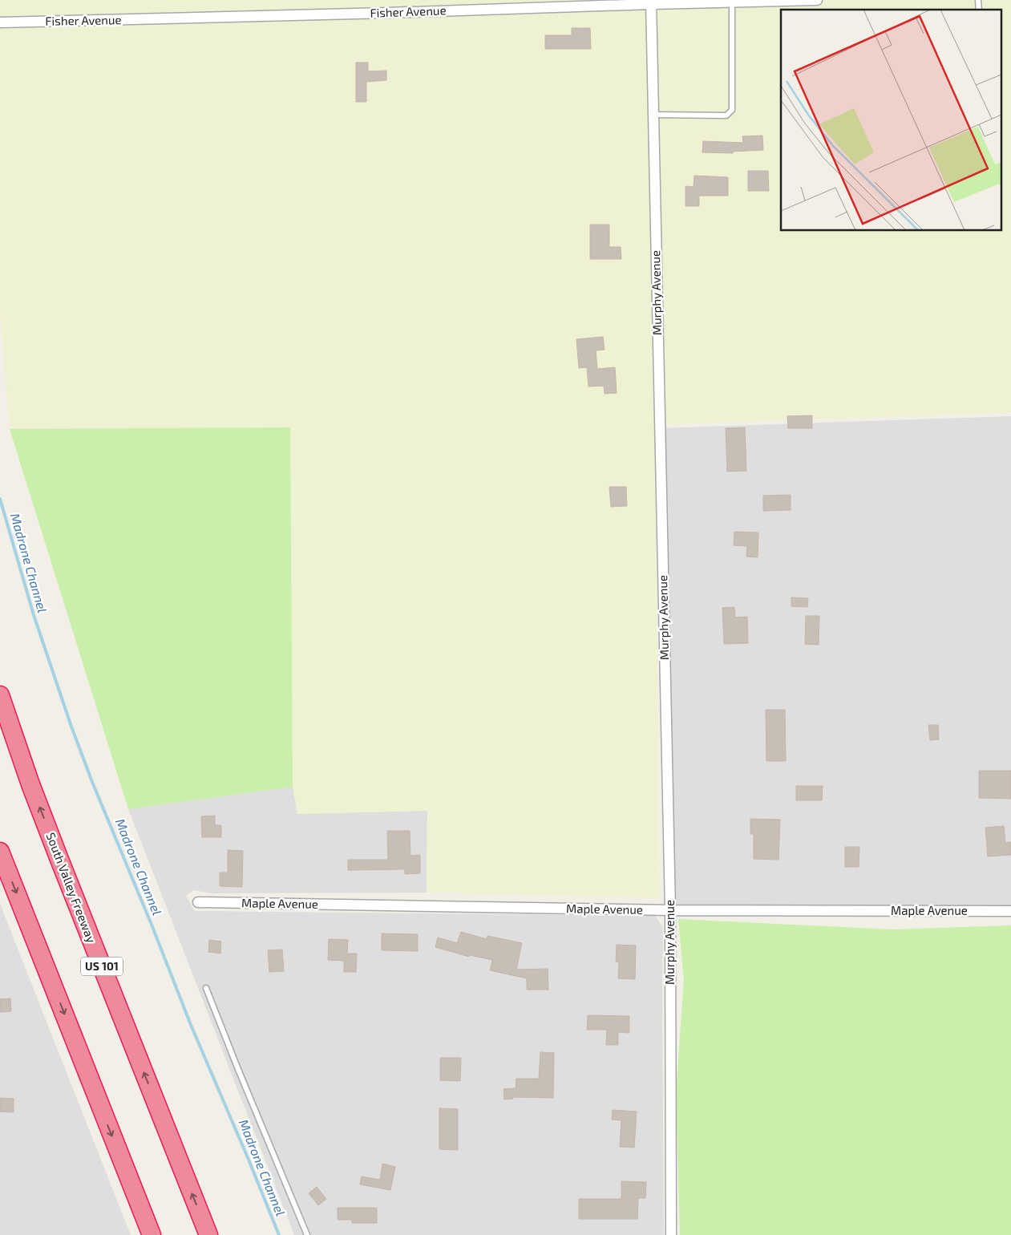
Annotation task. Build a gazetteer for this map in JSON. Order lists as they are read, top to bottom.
{
  "streets": {
    "highway": ["South Valley Freeway", "US 101"],
    "street": ["Fisher Avenue", "Murphy Avenue", "Maple Avenue"]
  },
  "crossings": [
    ["Fisher Avenue", "Murphy Avenue"],
    ["Murphy Avenue", "Maple Avenue"]
  ],
  "water": ["Madrone Channel"]
}
